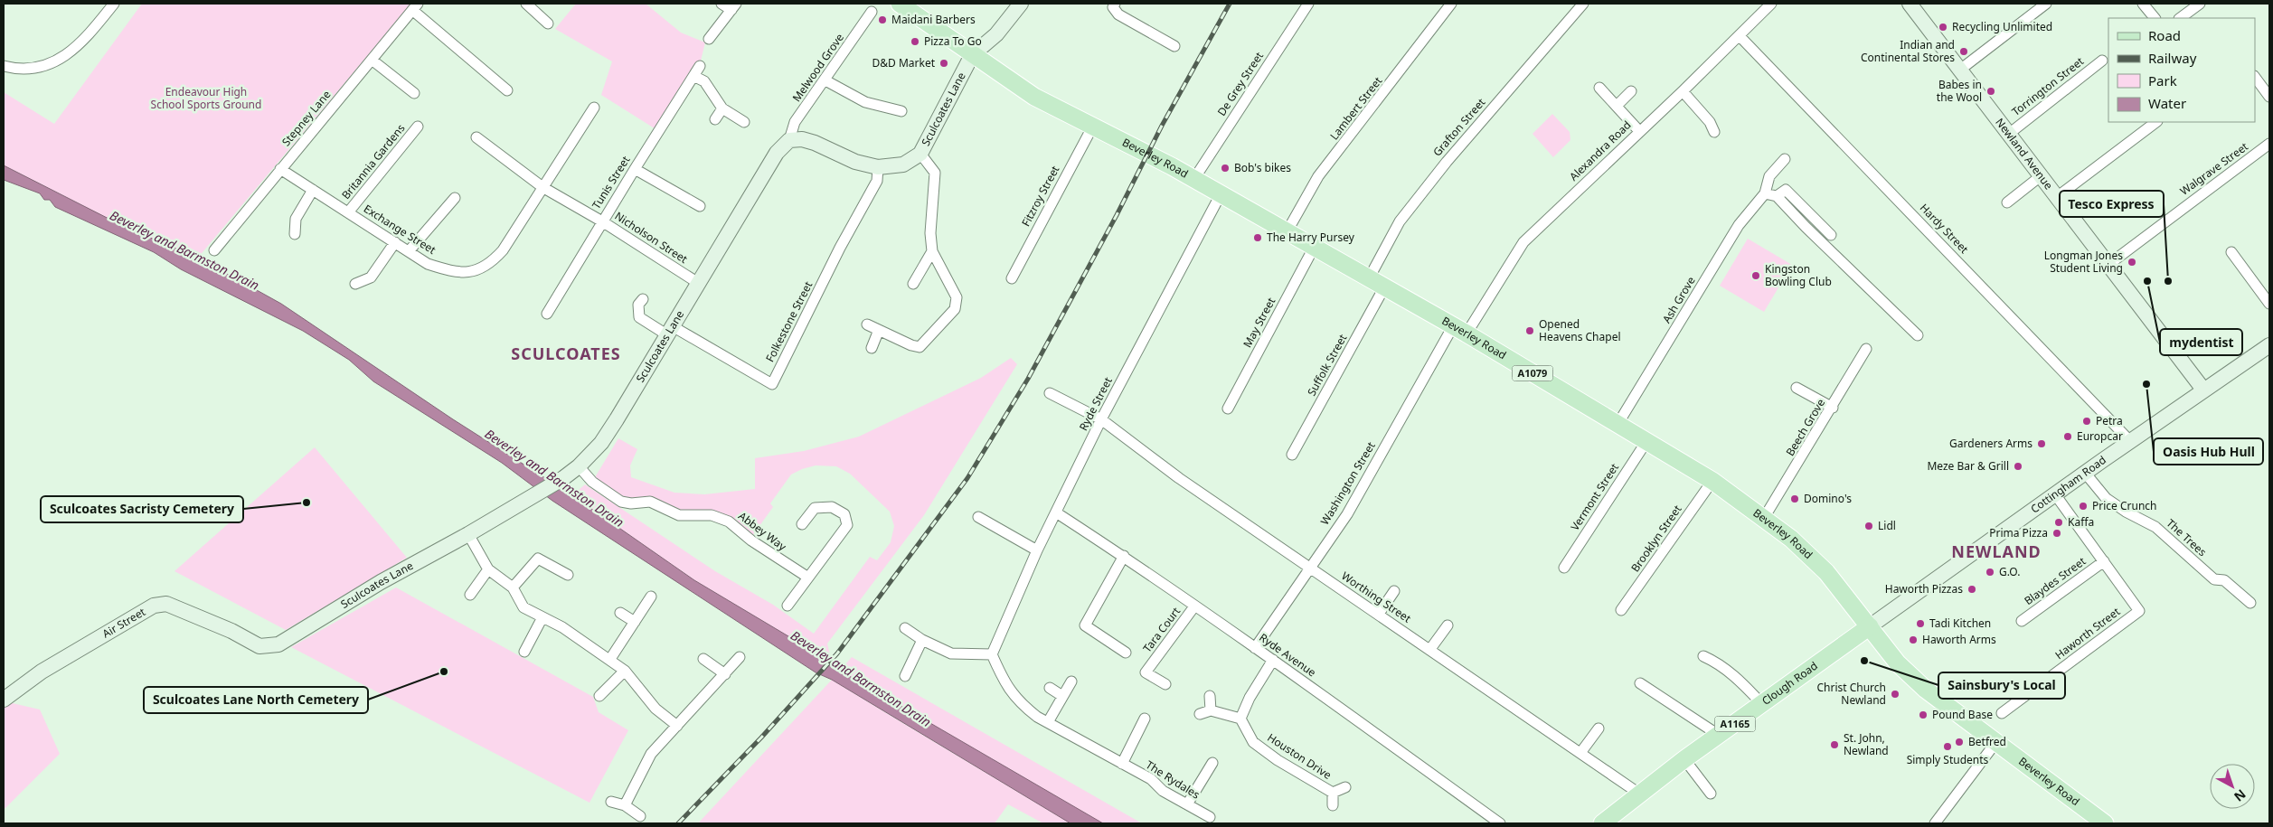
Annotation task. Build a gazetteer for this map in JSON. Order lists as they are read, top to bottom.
{
  "streets": {
    "main road": [
      "Beverley Road",
      "A1079",
      "Clough Road",
      "A1165"
    ],
    "street": [
      "Melwood Grove",
      "De Grey Street",
      "Torrington Street",
      "Lambert Street",
      "Sculcoates Lane",
      "Stepney Lane",
      "Grafton Street",
      "Alexandra Road",
      "Newland Avenue",
      "Britannia Gardens",
      "Walgrave Street",
      "Tunis Street",
      "Fitzroy Street",
      "Hardy Street",
      "Exchange Street",
      "Nicholson Street",
      "Ash Grove",
      "Folkestone Street",
      "May Street",
      "Suffolk Street",
      "Ryde Street",
      "Beech Grove",
      "Washington Street",
      "Cottingham Road",
      "Vermont Street",
      "Abbey Way",
      "The Trees",
      "Brooklyn Street",
      "Blaydes Street",
      "Worthing Street",
      "Air Street",
      "Tara Court",
      "Haworth Street",
      "Ryde Avenue",
      "Houston Drive",
      "The Rydales"
    ]
  },
  "crossings": [
    ["Melwood Grove", "Sculcoates Lane"],
    ["De Grey Street", "Beverley Road"],
    ["Torrington Street", "Newland Avenue"],
    ["Lambert Street", "Beverley Road"],
    ["Sculcoates Lane", "Beverley Road"],
    ["Sculcoates Lane", "Nicholson Street"],
    ["Sculcoates Lane", "Folkestone Street"],
    ["Sculcoates Lane", "Abbey Way"],
    ["Sculcoates Lane", "Air Street"],
    ["Stepney Lane", "Exchange Street"],
    ["Grafton Street", "Beverley Road"],
    ["Alexandra Road", "Beverley Road"],
    ["Alexandra Road", "Hardy Street"],
    ["Alexandra Road", "Washington Street"],
    ["Newland Avenue", "Walgrave Street"],
    ["Newland Avenue", "Cottingham Road"],
    ["Beverley Road", "Fitzroy Street"],
    ["Beverley Road", "Ash Grove"],
    ["Beverley Road", "May Street"],
    ["Beverley Road", "Suffolk Street"],
    ["Beverley Road", "Ryde Street"],
    ["Beverley Road", "Beech Grove"],
    ["Beverley Road", "Washington Street"],
    ["Beverley Road", "Cottingham Road"],
    ["Beverley Road", "Vermont Street"],
    ["Beverley Road", "Brooklyn Street"],
    ["Beverley Road", "Clough Road"],
    ["Britannia Gardens", "Exchange Street"],
    ["Tunis Street", "Nicholson Street"],
    ["Hardy Street", "Cottingham Road"],
    ["Exchange Street", "Nicholson Street"],
    ["Ryde Street", "Worthing Street"],
    ["Ryde Street", "Ryde Avenue"],
    ["Ryde Street", "The Rydales"],
    ["Washington Street", "Worthing Street"],
    ["Washington Street", "Ryde Avenue"],
    ["Cottingham Road", "The Trees"],
    ["Cottingham Road", "Haworth Street"],
    ["Cottingham Road", "Clough Road"],
    ["Blaydes Street", "Haworth Street"],
    ["Worthing Street", "Clough Road"],
    ["Tara Court", "Ryde Avenue"]
  ],
  "districts": ["SCULCOATES", "NEWLAND"],
  "water": ["Beverley and Barmston Drain"],
  "parks": ["Endeavour High School Sports Ground"],
  "places": [
    "Maidani Barbers",
    "Recycling Unlimited",
    "Pizza To Go",
    "Indian and Continental Stores",
    "D&D Market",
    "Babes in the Wool",
    "Bob's bikes",
    "The Harry Pursey",
    "Longman Jones Student Living",
    "Kingston Bowling Club",
    "mydentist",
    "Tesco Express",
    "Opened Heavens Chapel",
    "Oasis Hub Hull",
    "Petra",
    "Europcar",
    "Gardeners Arms",
    "Meze Bar & Grill",
    "Domino's",
    "Sculcoates Sacristy Cemetery",
    "Price Crunch",
    "Kaffa",
    "Lidl",
    "Prima Pizza",
    "G.O.",
    "Haworth Pizzas",
    "Tadi Kitchen",
    "Haworth Arms",
    "Sainsbury's Local",
    "Sculcoates Lane North Cemetery",
    "Christ Church Newland",
    "Pound Base",
    "Betfred",
    "St. John, Newland",
    "Simply Students"
  ],
  "legend": [
    "Road",
    "Railway",
    "Park",
    "Water"
  ],
  "north": "bottom right"
}
